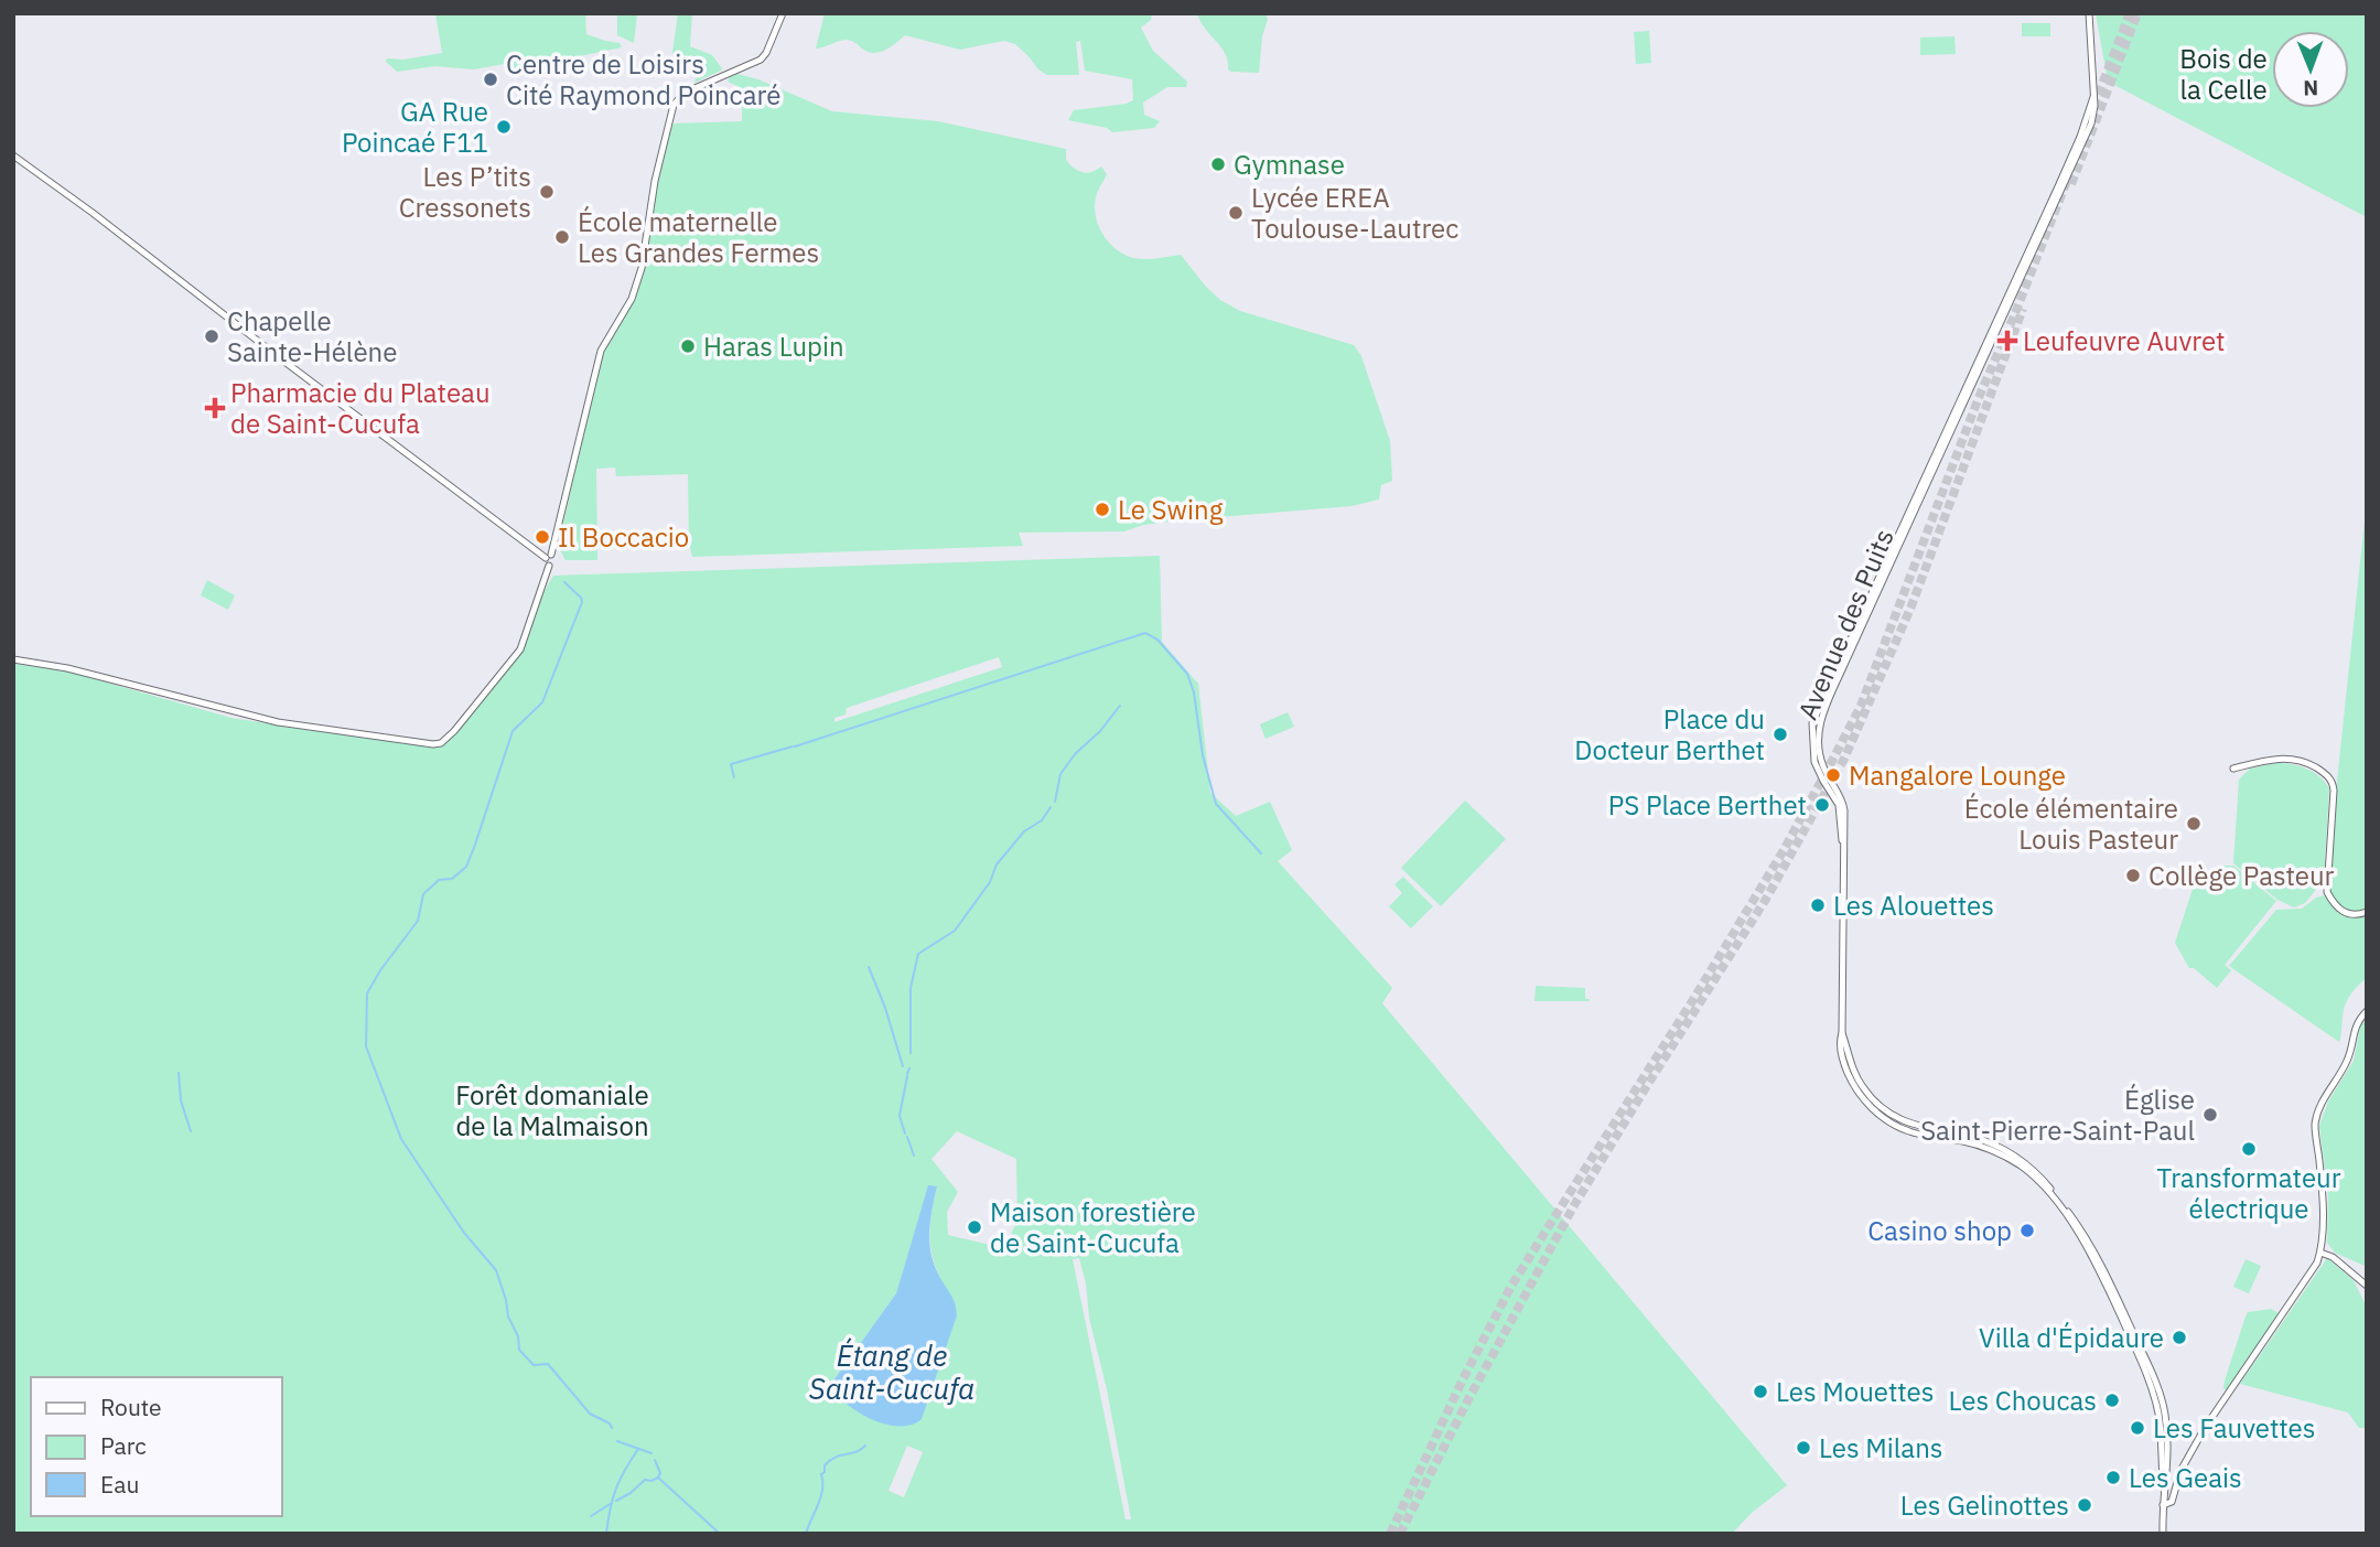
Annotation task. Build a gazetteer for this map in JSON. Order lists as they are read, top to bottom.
{
  "streets": {
    "street": ["Avenue des Puits"]
  },
  "water": ["Étang de Saint-Cucufa"],
  "parks": ["Bois de la Celle", "Forêt domaniale de la Malmaison"],
  "places": {
    "other": [
      "Centre de Loisirs Cité Raymond Poincaré",
      "GA Rue Poincaé F11",
      "Gymnase",
      "Les P’tits Cressonets",
      "Lycée EREA Toulouse-Lautrec",
      "École maternelle Les Grandes Fermes",
      "Chapelle Sainte-Hélène",
      "Haras Lupin",
      "Le Swing",
      "Il Boccacio",
      "Place du Docteur Berthet",
      "Mangalore Lounge",
      "PS Place Berthet",
      "École élémentaire Louis Pasteur",
      "Collège Pasteur",
      "Les Alouettes",
      "Église Saint-Pierre-Saint-Paul",
      "Transformateur électrique",
      "Maison forestière de Saint-Cucufa",
      "Casino shop",
      "Villa d'Épidaure",
      "Les Mouettes",
      "Les Choucas",
      "Les Fauvettes",
      "Les Milans",
      "Les Geais",
      "Les Gelinottes"
    ],
    "health": ["Leufeuvre Auvret", "Pharmacie du Plateau de Saint-Cucufa"]
  },
  "legend": ["Route", "Parc", "Eau"],
  "north": "bottom"
}
